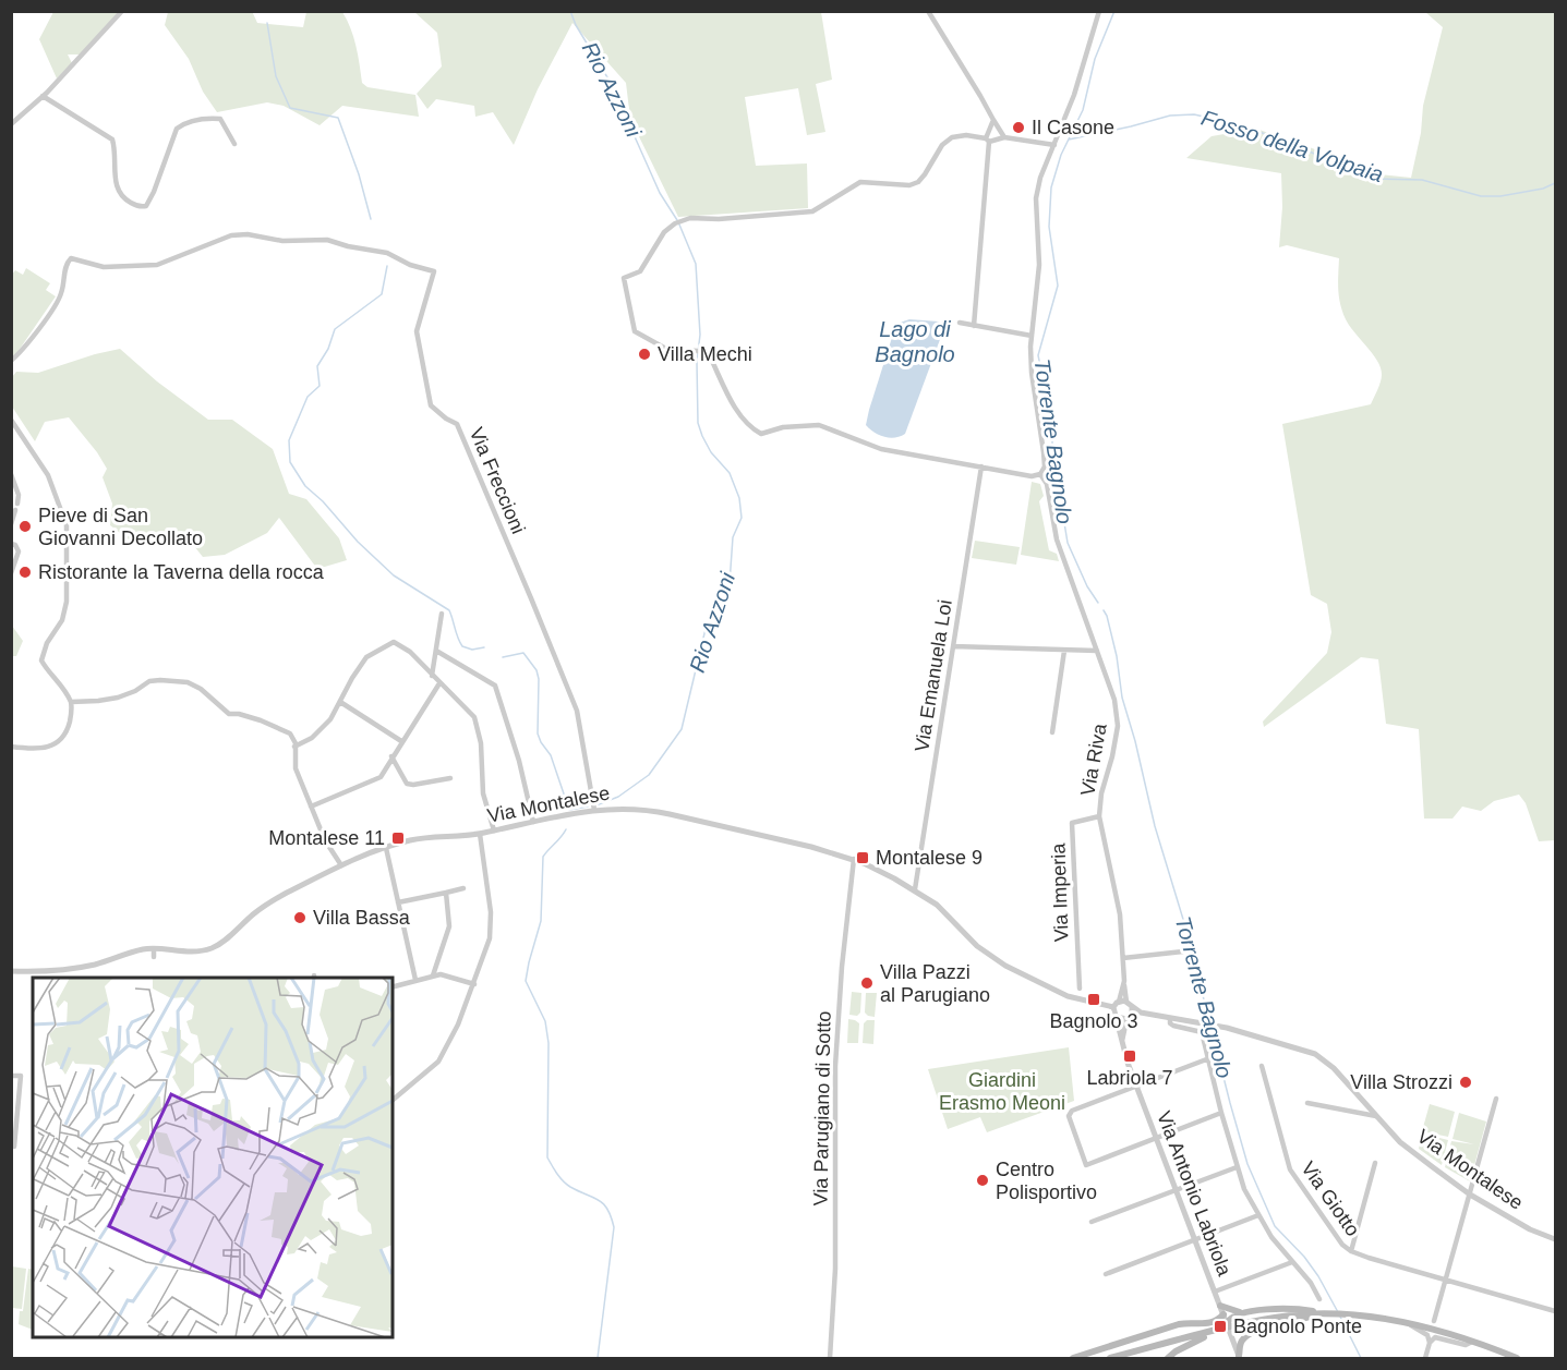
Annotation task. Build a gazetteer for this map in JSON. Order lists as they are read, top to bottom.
{
  "streets": {
    "street": [
      "Via Freccioni",
      "Via Emanuela Loi",
      "Via Riva",
      "Via Montalese",
      "Via Imperia",
      "Via Parugiano di Sotto",
      "Via Antonio Labriola",
      "Via Giotto"
    ]
  },
  "crossings": [
    ["Via Freccioni", "Via Montalese"],
    ["Via Emanuela Loi", "Via Montalese"],
    ["Via Riva", "Via Montalese"],
    ["Via Riva", "Via Imperia"],
    ["Via Riva", "Via Antonio Labriola"],
    ["Via Montalese", "Via Parugiano di Sotto"],
    ["Via Montalese", "Via Antonio Labriola"]
  ],
  "water": [
    "Rio Azzoni",
    "Fosso della Volpaia",
    "Lago di Bagnolo",
    "Torrente Bagnolo"
  ],
  "parks": ["Giardini Erasmo Meoni"],
  "places": {
    "other": [
      "Il Casone",
      "Villa Mechi",
      "Pieve di San Giovanni Decollato",
      "Ristorante la Taverna della rocca",
      "Villa Bassa",
      "Villa Pazzi al Parugiano",
      "Villa Strozzi",
      "Centro Polisportivo"
    ],
    "transit": [
      "Montalese 11",
      "Montalese 9",
      "Bagnolo 3",
      "Labriola 7",
      "Bagnolo Ponte"
    ]
  }
}
